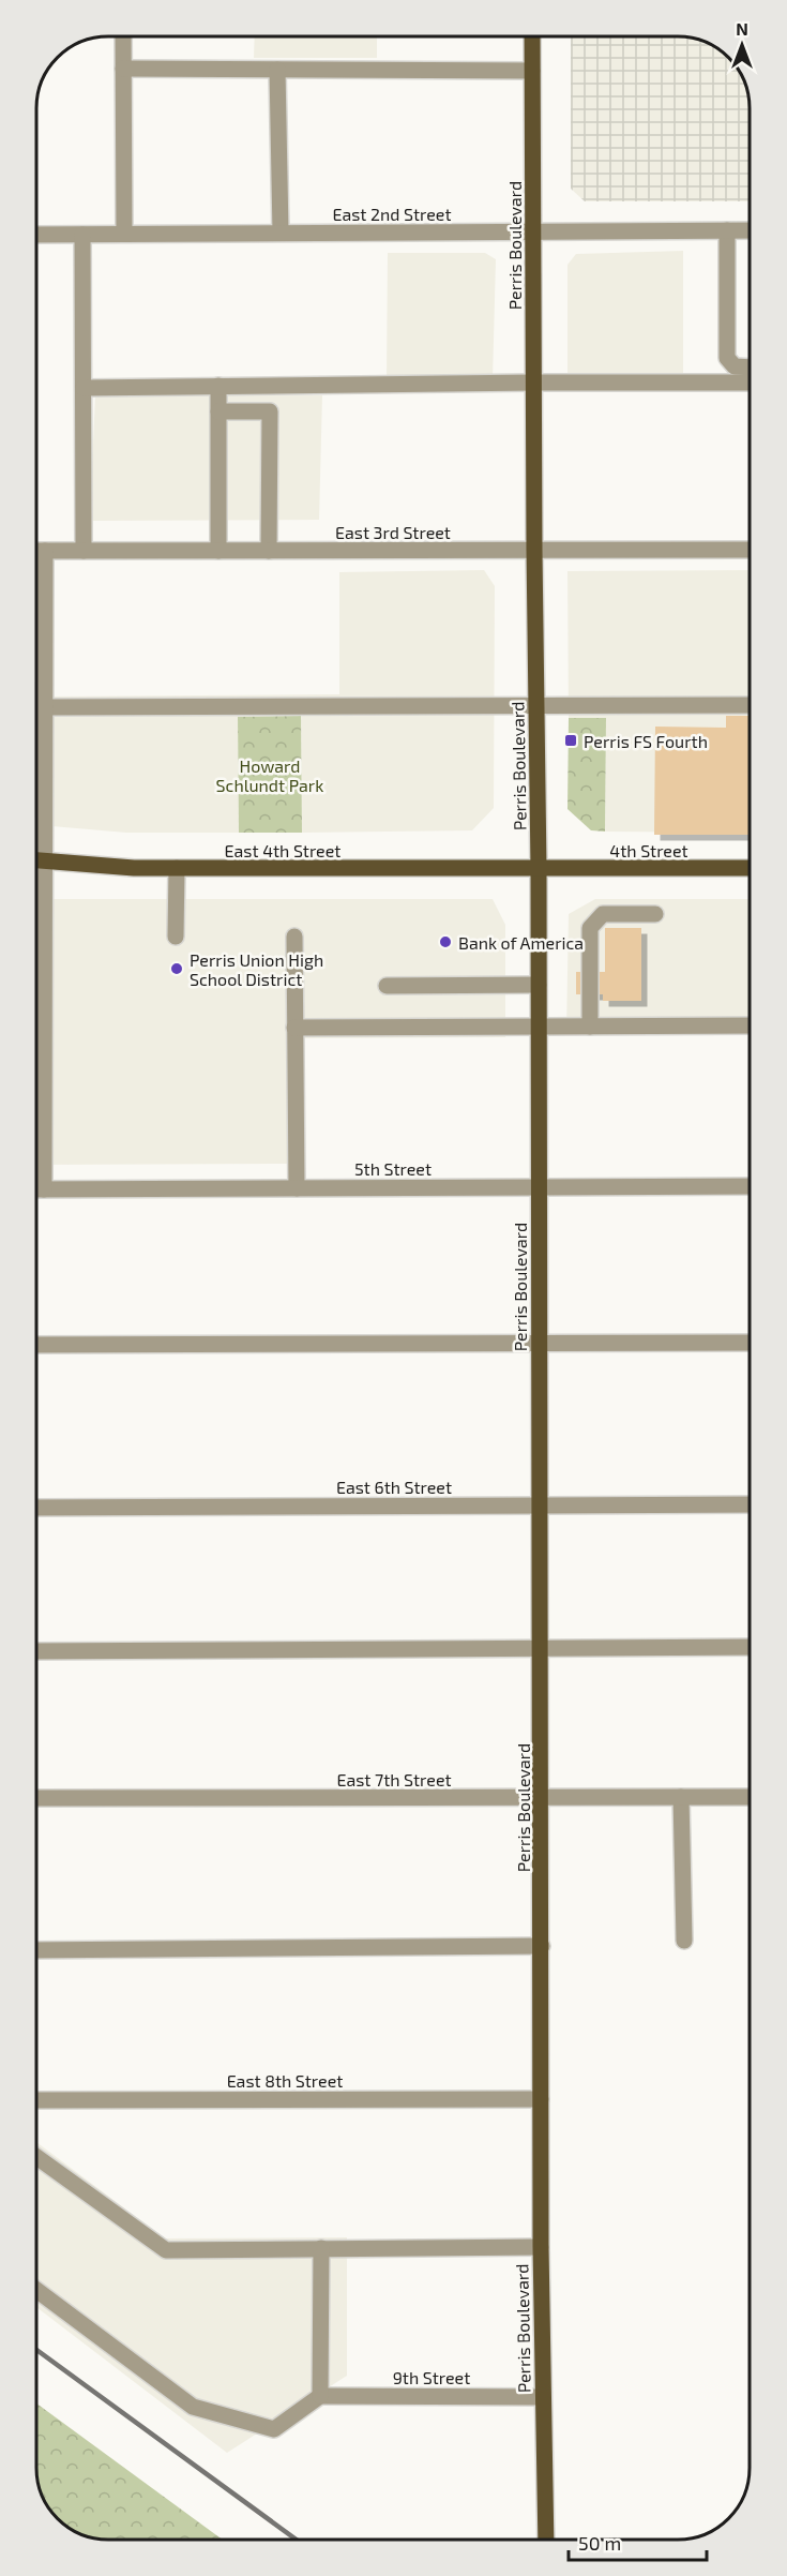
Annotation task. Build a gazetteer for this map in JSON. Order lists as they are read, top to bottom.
{
  "streets": {
    "main road": ["Perris Boulevard", "East 4th Street", "4th Street"],
    "street": [
      "East 2nd Street",
      "East 3rd Street",
      "5th Street",
      "East 6th Street",
      "East 7th Street",
      "East 8th Street",
      "9th Street"
    ]
  },
  "crossings": [
    ["East 2nd Street", "Perris Boulevard"],
    ["Perris Boulevard", "East 3rd Street"],
    ["Perris Boulevard", "East 4th Street"],
    ["Perris Boulevard", "4th Street"],
    ["Perris Boulevard", "5th Street"],
    ["Perris Boulevard", "East 6th Street"],
    ["Perris Boulevard", "East 7th Street"],
    ["Perris Boulevard", "East 8th Street"],
    ["Perris Boulevard", "9th Street"],
    ["East 4th Street", "4th Street"]
  ],
  "parks": ["Howard Schlundt Park"],
  "places": {
    "transit": ["Perris FS Fourth"],
    "other": ["Bank of America", "Perris Union High School District"]
  },
  "scale_bar": "50 m",
  "north": "top"
}
